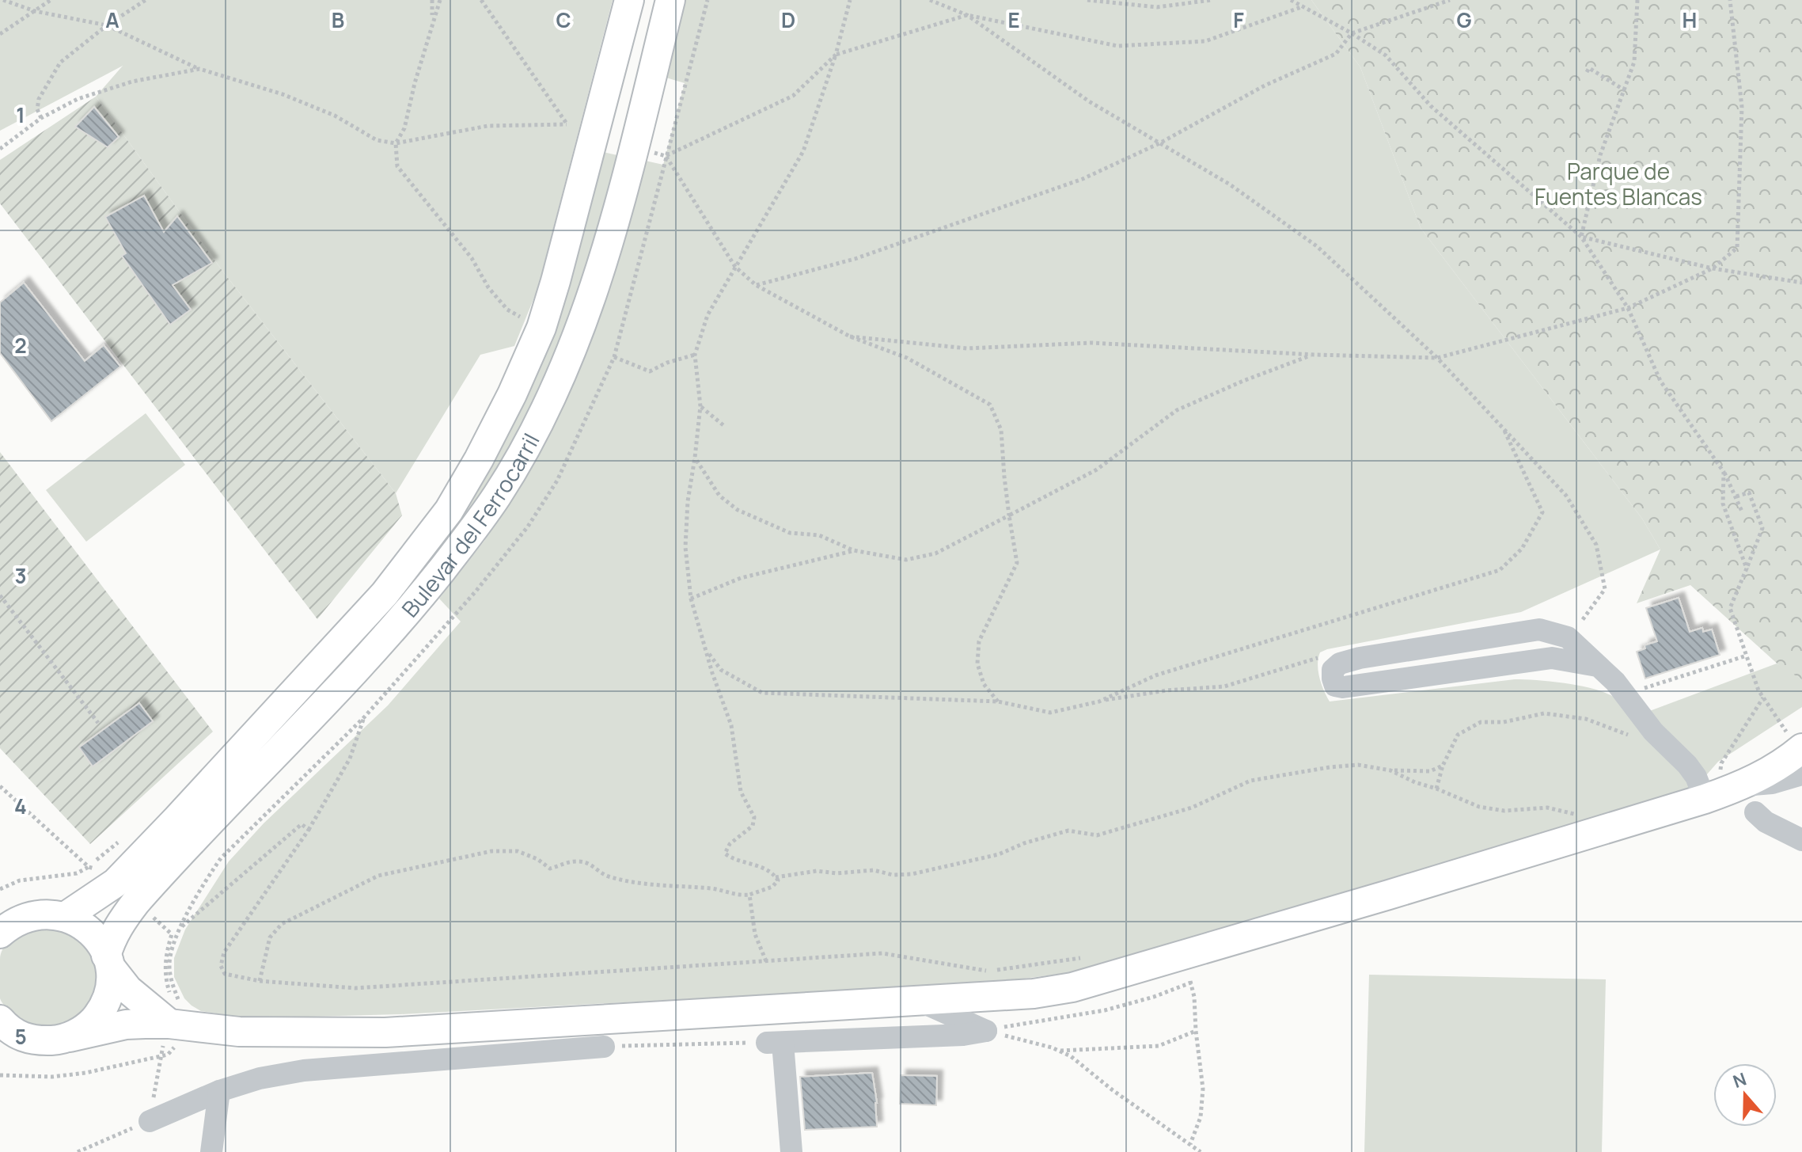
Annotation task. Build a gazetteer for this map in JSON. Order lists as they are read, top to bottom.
{
  "streets": {
    "main road": ["Bulevar del Ferrocarril"]
  },
  "parks": ["Parque de Fuentes Blancas"],
  "north": "top",
  "grid": {
    "columns": [
      "A",
      "B",
      "C",
      "D",
      "E",
      "F",
      "G",
      "H"
    ],
    "rows": [
      "1",
      "2",
      "3",
      "4",
      "5"
    ]
  }
}
